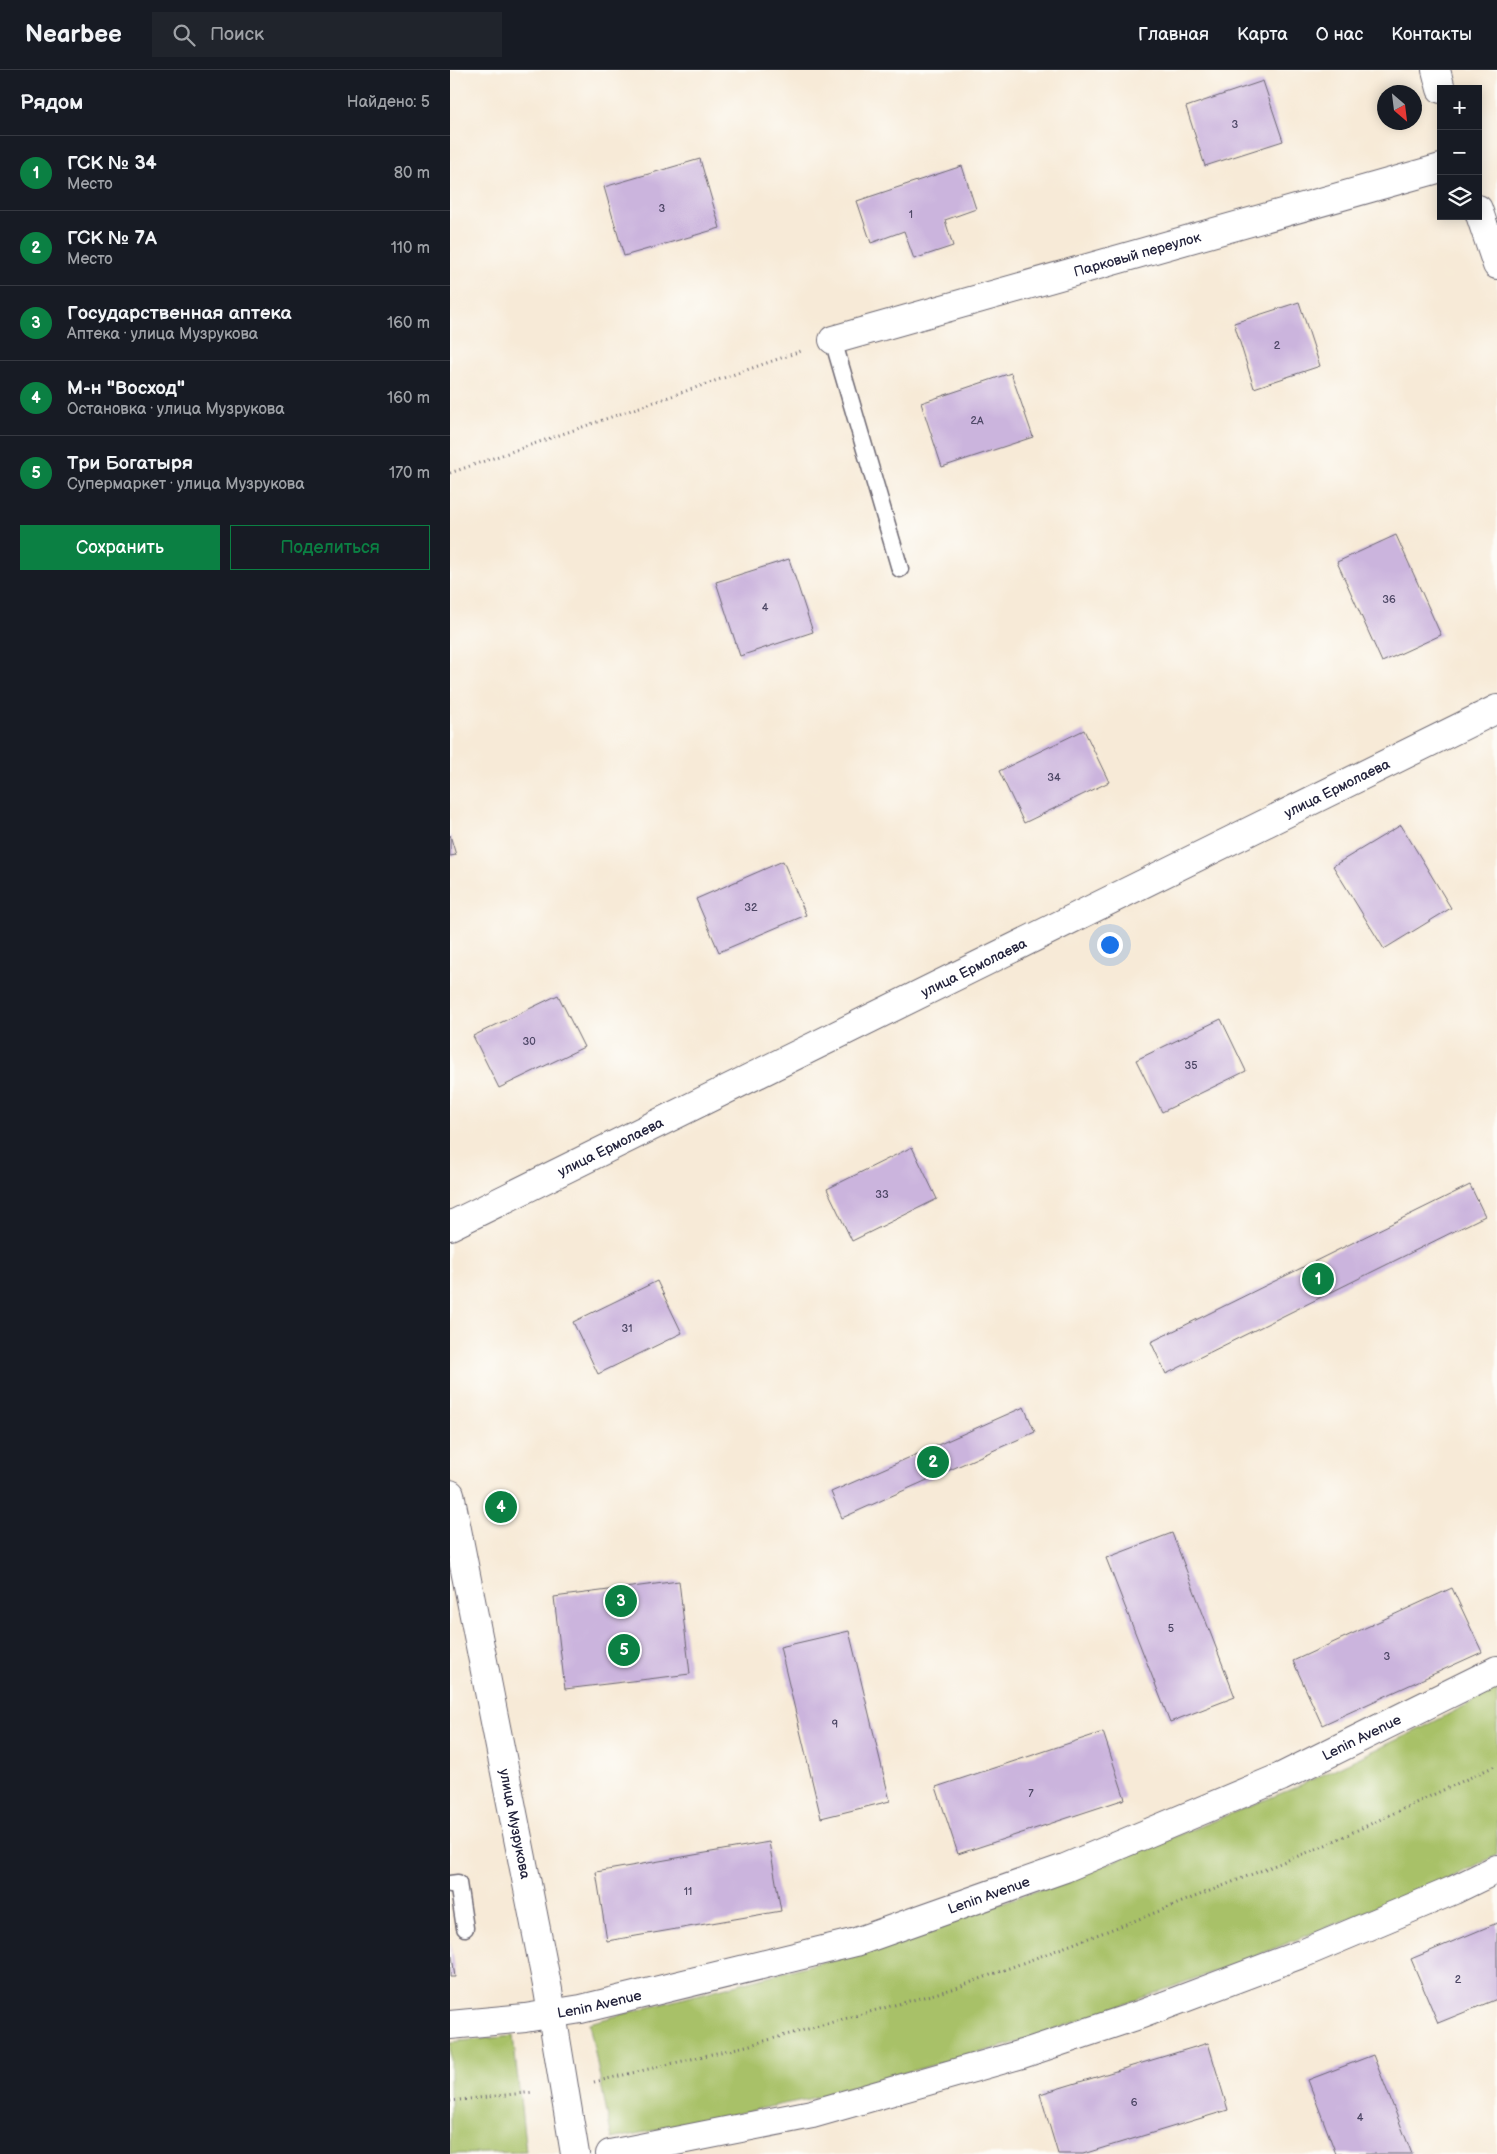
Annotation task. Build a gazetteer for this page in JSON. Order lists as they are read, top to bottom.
{
  "streets": {
    "street": [
      "Парковый переулок",
      "улица Ермолаева",
      "Lenin Avenue",
      "улица Музрукова"
    ]
  },
  "crossings": [
    ["Lenin Avenue", "улица Музрукова"]
  ],
  "house_numbers": [
    "3",
    "3",
    "1",
    "2",
    "2А",
    "36",
    "4",
    "34",
    "32",
    "30",
    "35",
    "33",
    "31",
    "5",
    "3",
    "9",
    "7",
    "11",
    "2",
    "6",
    "4"
  ],
  "north": "bottom right",
  "page": {
    "header": "Nearbee",
    "search": "Поиск",
    "nav": [
      "Главная",
      "Карта",
      "О нас",
      "Контакты"
    ],
    "heading": ["Рядом", "Найдено: 5"],
    "map_buttons": ["+", "−"],
    "list": [
      {
        "mark": "1",
        "name": "ГСК № 34",
        "note": "Место",
        "value": "80 m"
      },
      {
        "mark": "2",
        "name": "ГСК № 7А",
        "note": "Место",
        "value": "110 m"
      },
      {
        "mark": "3",
        "name": "Государственная аптека",
        "note": "Аптека · улица Музрукова",
        "value": "160 m"
      },
      {
        "mark": "4",
        "name": "М-н \"Восход\"",
        "note": "Остановка · улица Музрукова",
        "value": "160 m"
      },
      {
        "mark": "5",
        "name": "Три Богатыря",
        "note": "Супермаркет · улица Музрукова",
        "value": "170 m"
      }
    ],
    "buttons": ["Сохранить", "Поделиться"],
    "pins": [
      "1",
      "2",
      "4",
      "3",
      "5"
    ]
  }
}
